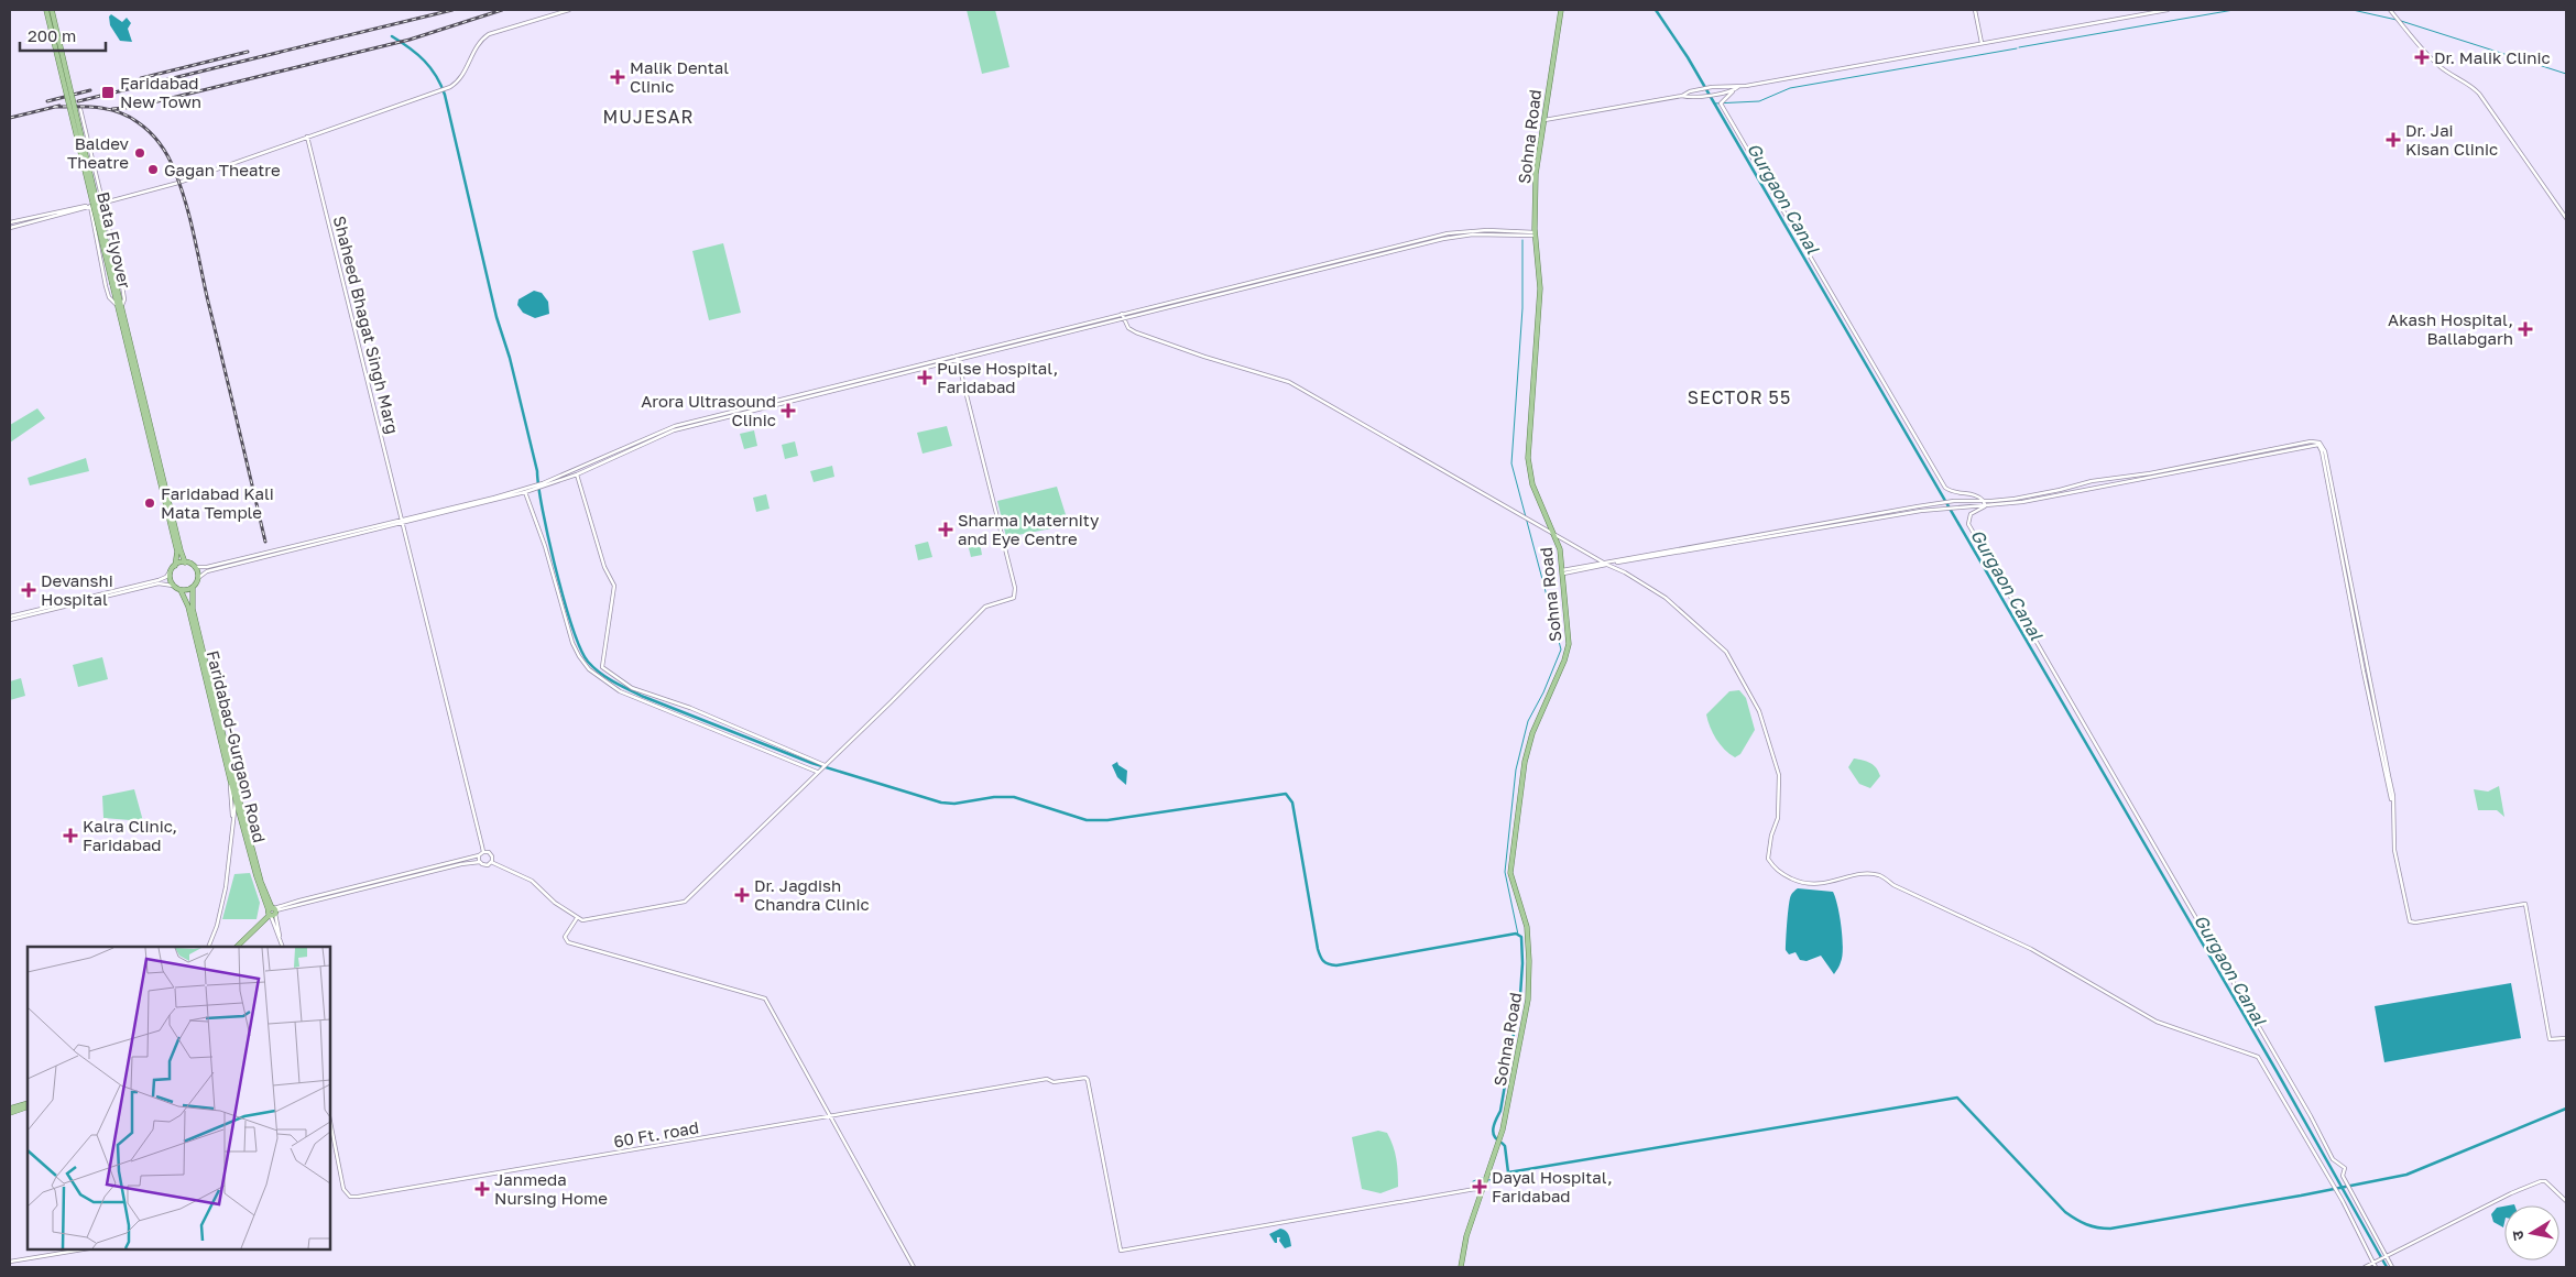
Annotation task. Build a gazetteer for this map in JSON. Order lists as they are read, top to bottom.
{
  "streets": {
    "main road": ["Sohna Road", "Bata Flyover", "Faridabad-Gurgaon Road"],
    "street": ["Shaheed Bhagat Singh Marg", "60 Ft. road"]
  },
  "crossings": [
    ["Sohna Road", "60 Ft. road"],
    ["Bata Flyover", "Faridabad-Gurgaon Road"]
  ],
  "districts": ["MUJESAR", "SECTOR 55"],
  "water": ["Gurgaon Canal"],
  "places": {
    "health": [
      "Dr. Malik Clinic",
      "Malik Dental Clinic",
      "Dr. Jai Kisan Clinic",
      "Akash Hospital, Ballabgarh",
      "Pulse Hospital, Faridabad",
      "Arora Ultrasound Clinic",
      "Sharma Maternity and Eye Centre",
      "Devanshi Hospital",
      "Kalra Clinic, Faridabad",
      "Dr. Jagdish Chandra Clinic",
      "Dayal Hospital, Faridabad",
      "Janmeda Nursing Home"
    ],
    "transit": ["Faridabad New Town"],
    "other": ["Baldev Theatre", "Gagan Theatre", "Faridabad Kali Mata Temple"]
  },
  "scale_bar": "200 m",
  "north": "left"
}
